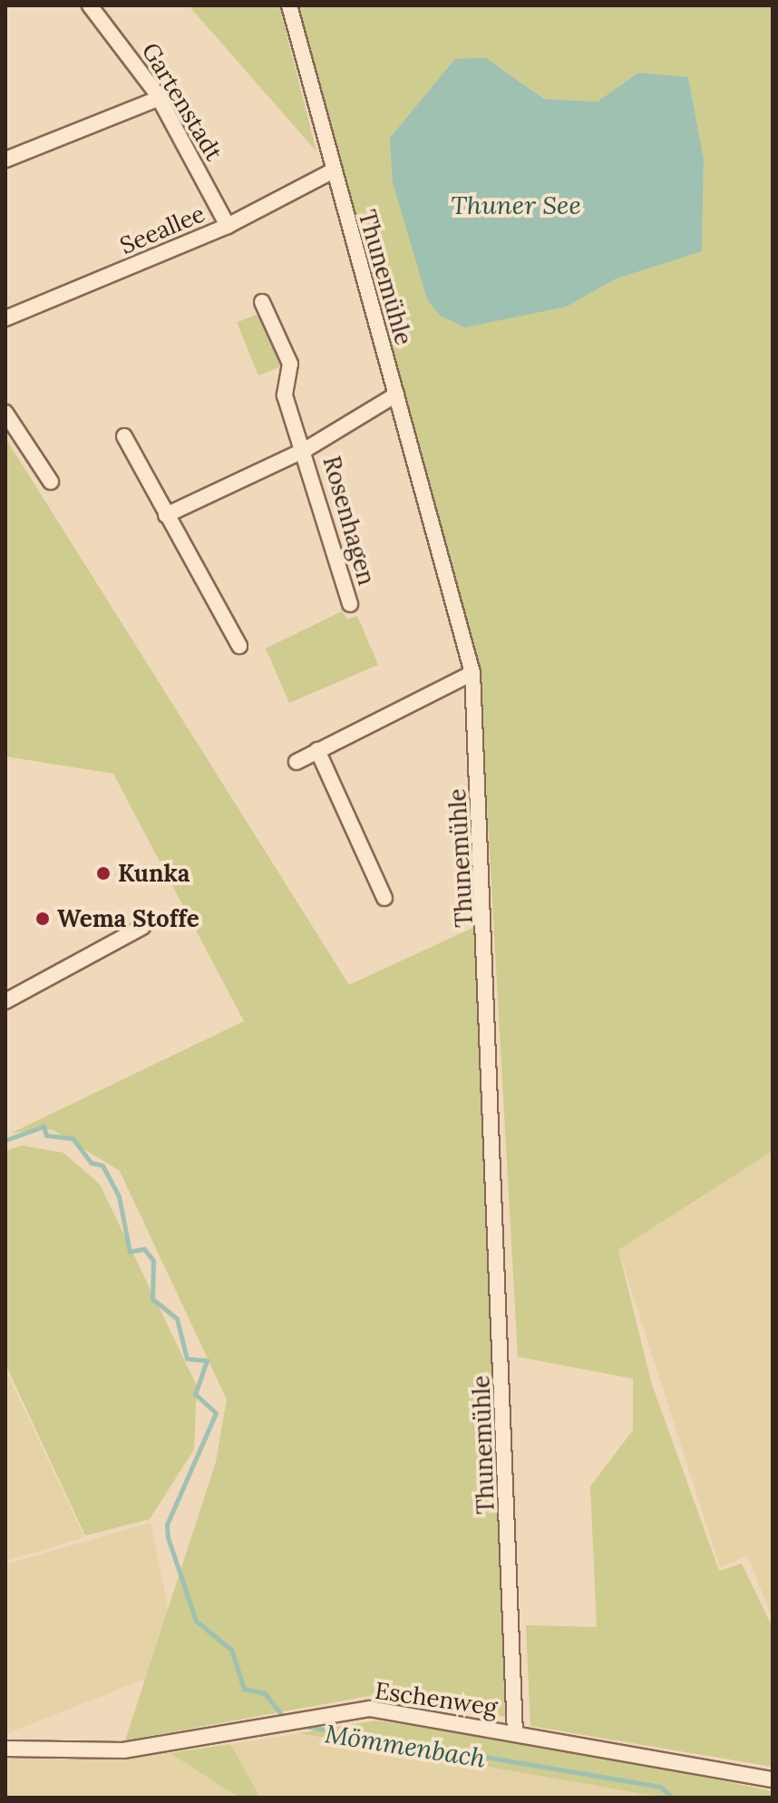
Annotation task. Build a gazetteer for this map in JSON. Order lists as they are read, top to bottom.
{
  "streets": {
    "street": [
      "Gartenstadt",
      "Seeallee",
      "Thunemühle",
      "Rosenhagen",
      "Eschenweg"
    ]
  },
  "crossings": [
    ["Gartenstadt", "Seeallee"],
    ["Seeallee", "Thunemühle"],
    ["Thunemühle", "Rosenhagen"],
    ["Thunemühle", "Eschenweg"]
  ],
  "water": ["Thuner See", "Mömmenbach"],
  "places": ["Kunka", "Wema Stoffe"]
}
